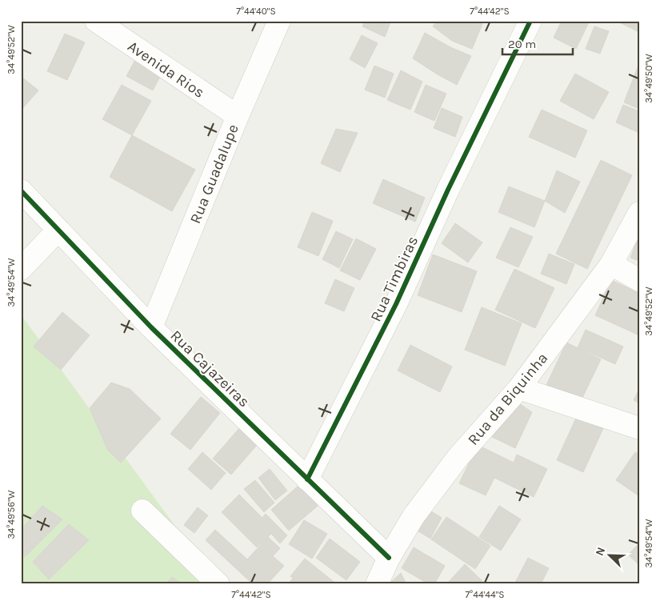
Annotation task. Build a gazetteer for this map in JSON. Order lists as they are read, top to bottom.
{
  "streets": {
    "street": [
      "Avenida Rios",
      "Rua Guadalupe",
      "Rua Timbiras",
      "Rua Cajazeiras",
      "Rua da Biquinha"
    ]
  },
  "crossings": [
    ["Avenida Rios", "Rua Guadalupe"],
    ["Rua Guadalupe", "Rua Cajazeiras"],
    ["Rua Timbiras", "Rua Cajazeiras"],
    ["Rua Cajazeiras", "Rua da Biquinha"]
  ],
  "scale_bar": "20 m",
  "north": "top left",
  "coordinates": [
    "7°44'40\"S",
    "7°44'42\"S",
    "34°49'52\"W",
    "34°49'50\"W",
    "34°49'54\"W",
    "34°49'56\"W",
    "7°44'44\"S"
  ]
}
